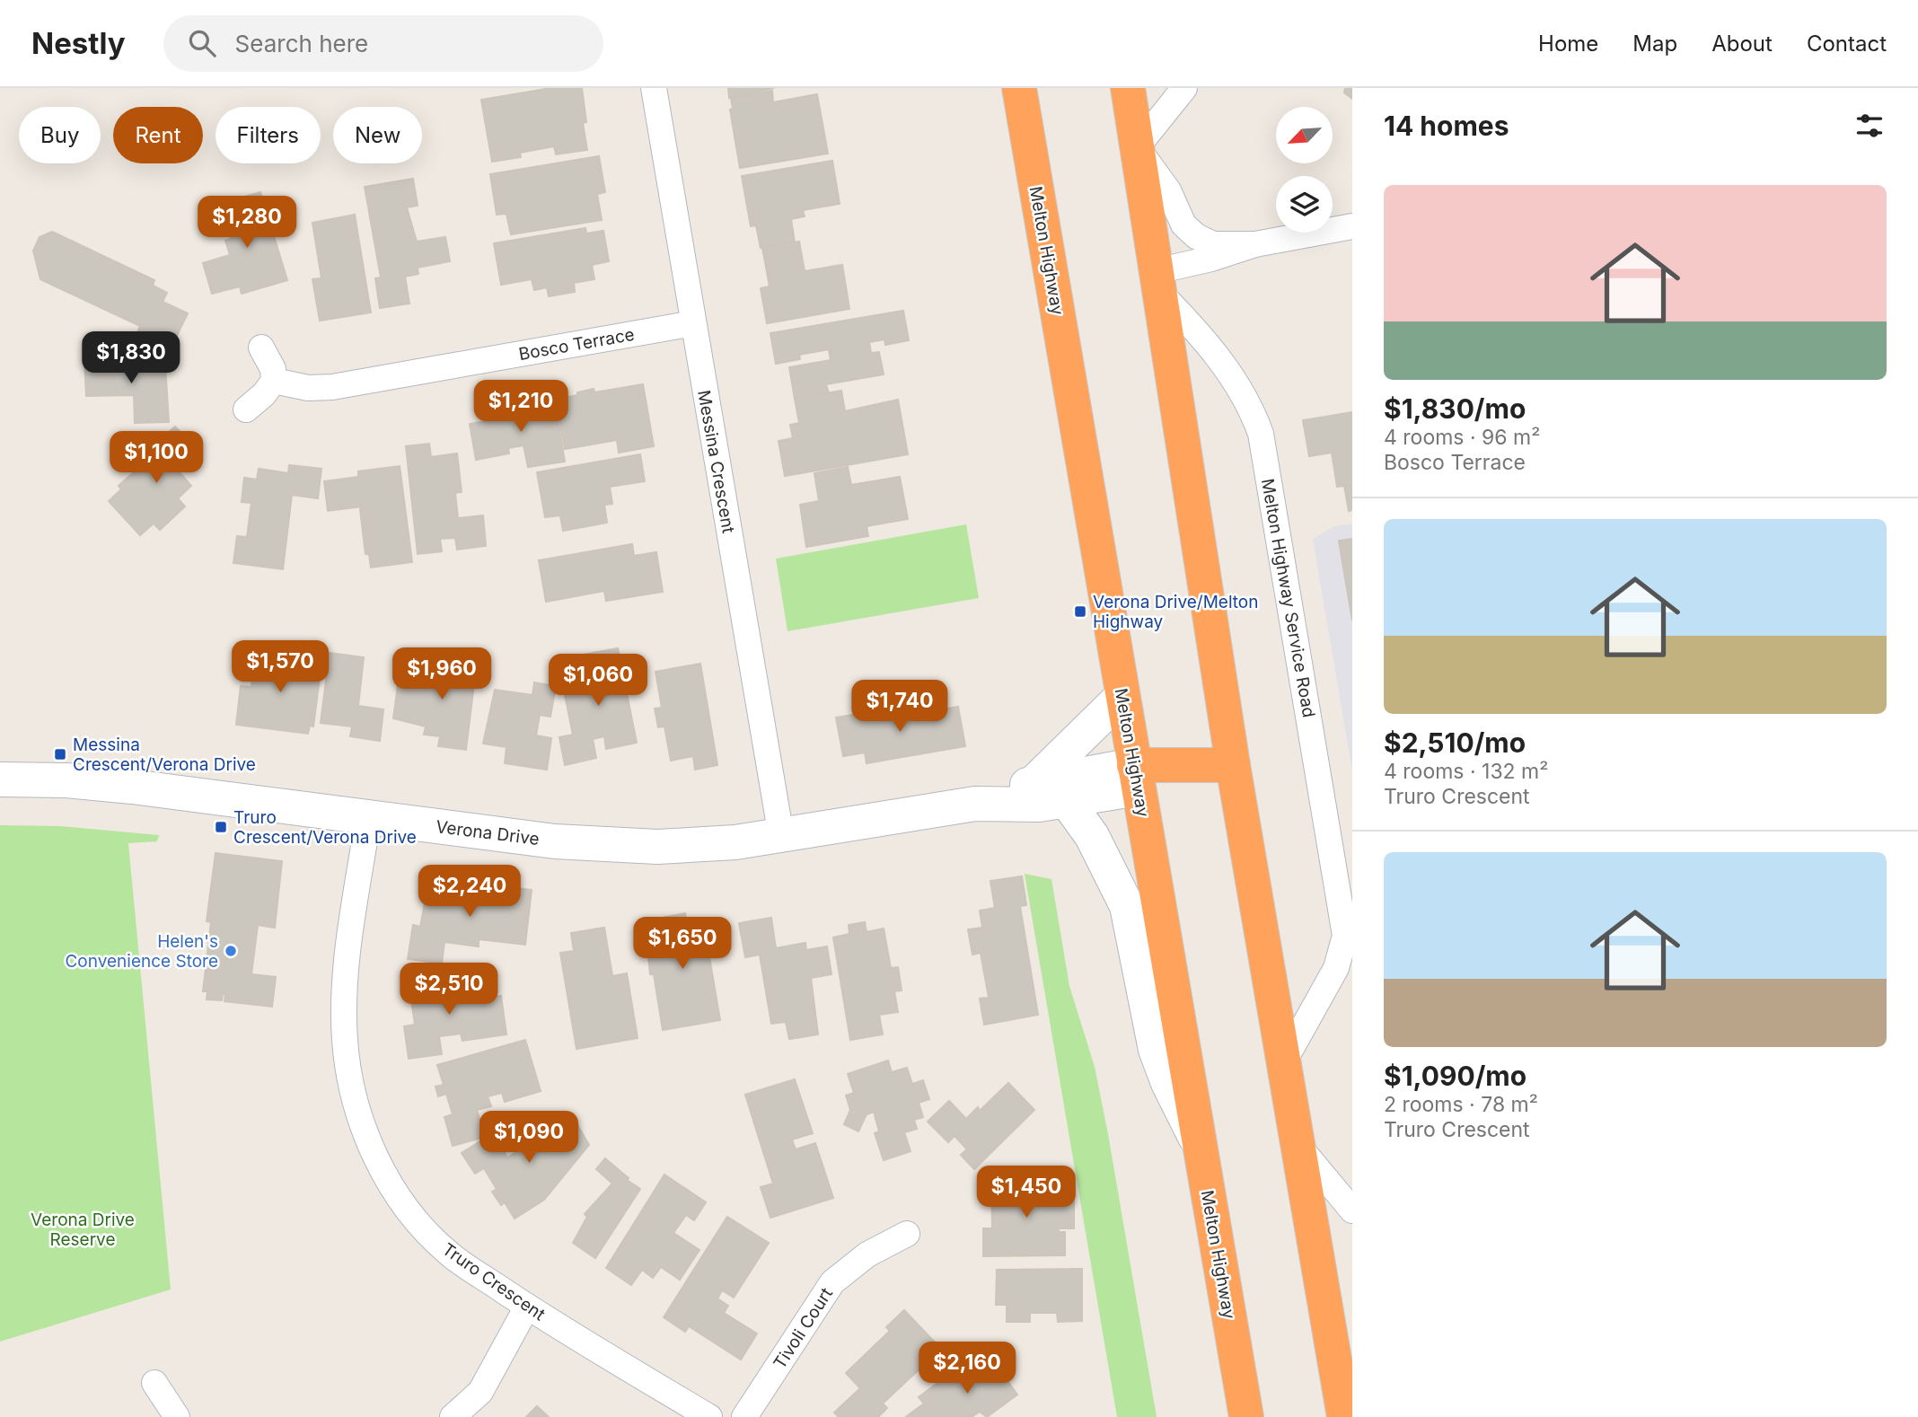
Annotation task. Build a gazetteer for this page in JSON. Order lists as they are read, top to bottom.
{
  "streets": {
    "highway": ["Melton Highway"],
    "street": [
      "Bosco Terrace",
      "Messina Crescent",
      "Melton Highway Service Road",
      "Verona Drive",
      "Truro Crescent",
      "Tivoli Court"
    ]
  },
  "crossings": [
    ["Melton Highway", "Verona Drive"],
    ["Bosco Terrace", "Messina Crescent"],
    ["Messina Crescent", "Verona Drive"],
    ["Verona Drive", "Truro Crescent"]
  ],
  "parks": ["Verona Drive Reserve"],
  "places": {
    "transit": ["Verona Drive/Melton Highway", "Messina Crescent/Verona Drive", "Truro Crescent/Verona Drive"],
    "other": ["Helen's Convenience Store"]
  },
  "north": "bottom left",
  "page": {
    "header": "Nestly",
    "search": "Search here",
    "nav": [
      "Home",
      "Map",
      "About",
      "Contact"
    ],
    "heading": "14 homes",
    "chip": [
      "Buy",
      "Rent",
      "Filters",
      "New"
    ],
    "list": [
      {
        "name": "$1,830/mo",
        "note": "4 rooms · 96 m² · Bosco Terrace"
      },
      {
        "name": "$2,510/mo",
        "note": "4 rooms · 132 m² · Truro Crescent"
      },
      {
        "name": "$1,090/mo",
        "note": "2 rooms · 78 m² · Truro Crescent"
      }
    ],
    "price": [
      "$1,280",
      "$1,830",
      "$1,210",
      "$1,100",
      "$1,570",
      "$1,960",
      "$1,060",
      "$1,740",
      "$2,240",
      "$1,650",
      "$2,510",
      "$1,090",
      "$1,450",
      "$2,160"
    ]
  }
}
